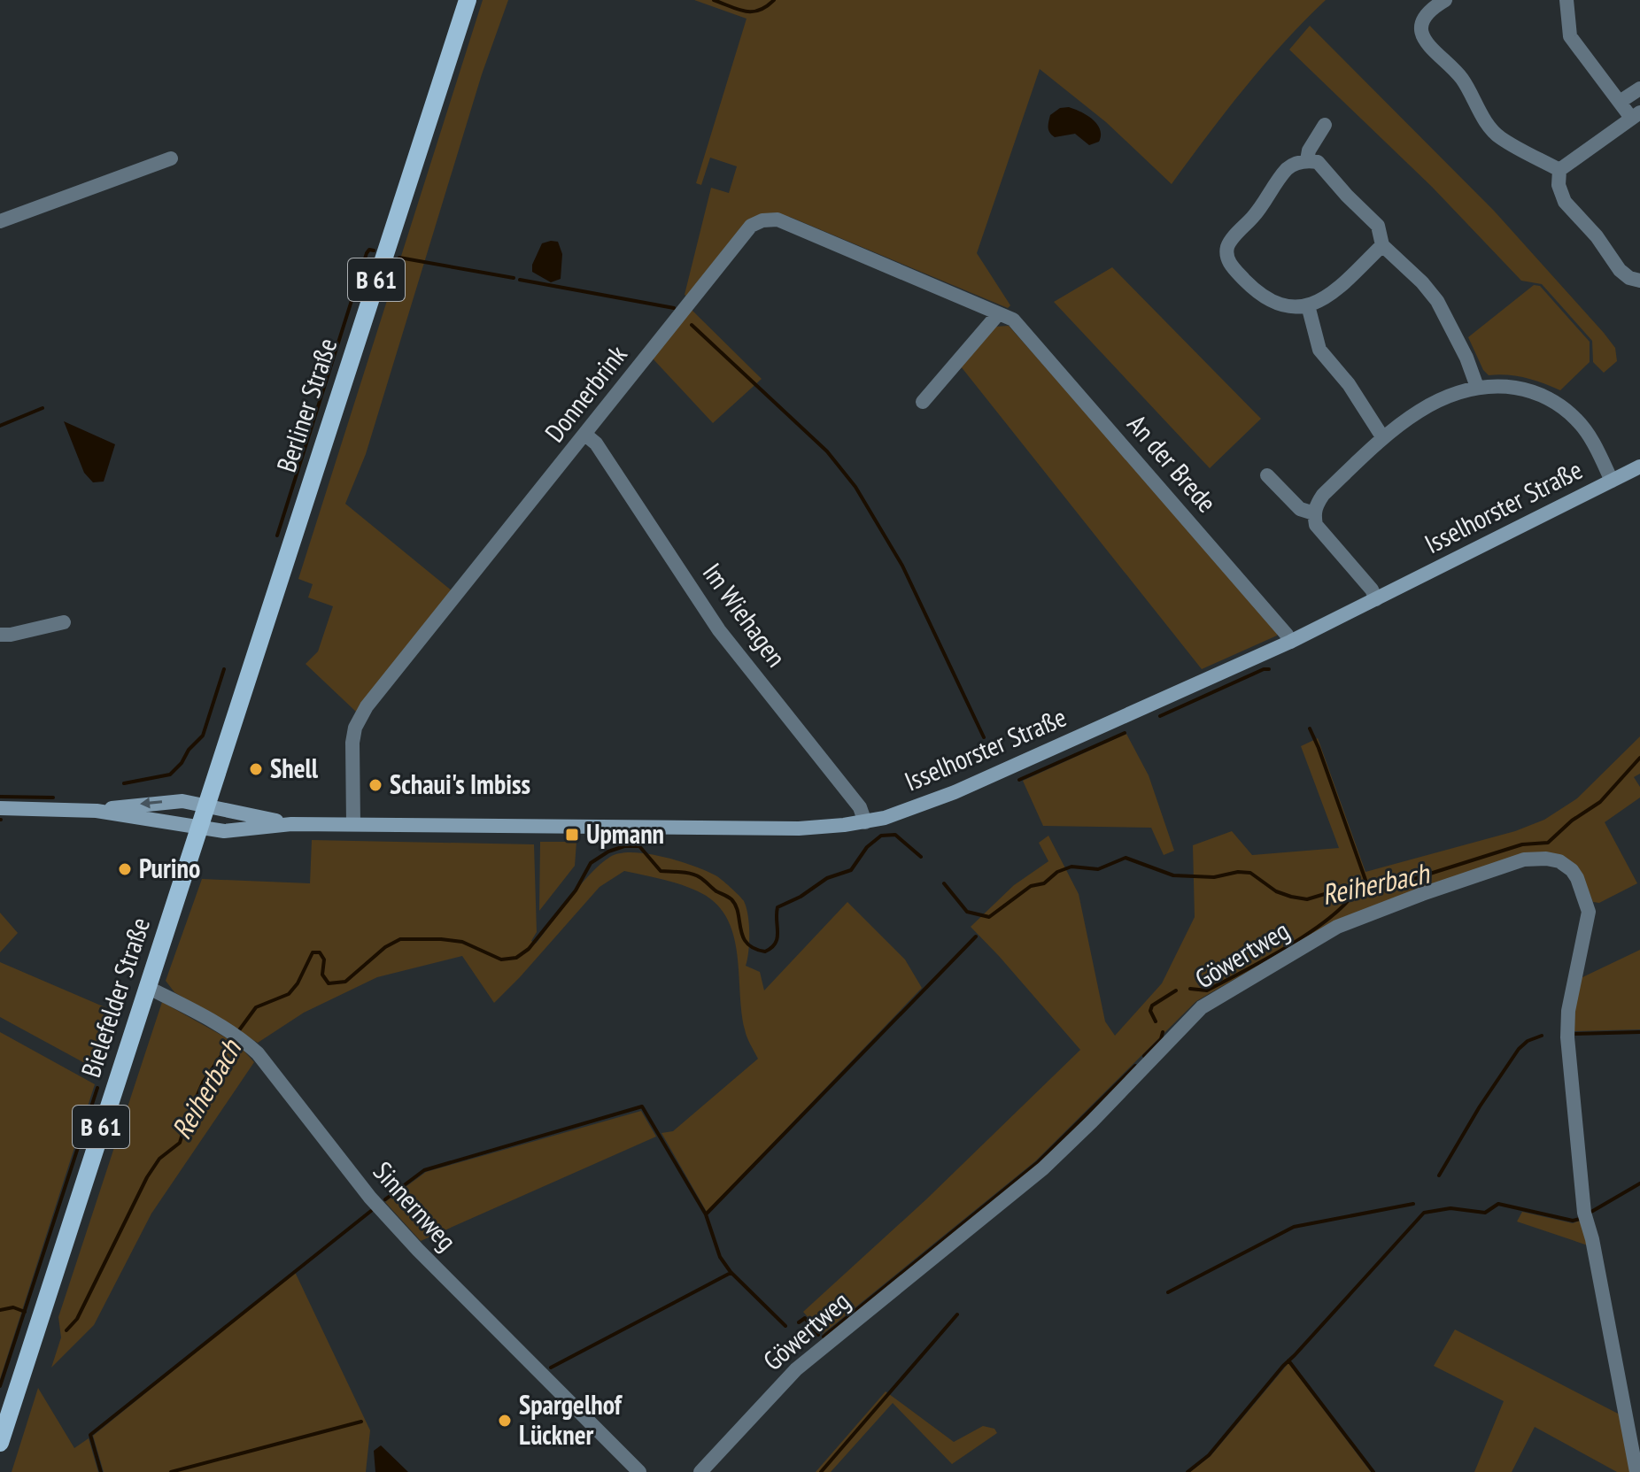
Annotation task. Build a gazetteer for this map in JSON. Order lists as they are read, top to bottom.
{
  "streets": {
    "main road": ["B 61", "Berliner Straße", "Bielefelder Straße"],
    "street": [
      "Donnerbrink",
      "An der Brede",
      "Isselhorster Straße",
      "Im Wiehagen",
      "Göwertweg",
      "Sinnernweg"
    ]
  },
  "crossings": [
    ["Donnerbrink", "An der Brede"],
    ["Donnerbrink", "Isselhorster Straße"],
    ["Donnerbrink", "Im Wiehagen"],
    ["Berliner Straße", "Isselhorster Straße"],
    ["Berliner Straße", "Bielefelder Straße"],
    ["An der Brede", "Isselhorster Straße"],
    ["Isselhorster Straße", "Im Wiehagen"],
    ["Isselhorster Straße", "Bielefelder Straße"],
    ["Bielefelder Straße", "Sinnernweg"]
  ],
  "water": ["Reiherbach"],
  "places": {
    "other": [
      "Shell",
      "Schaui's Imbiss",
      "Purino",
      "Spargelhof Lückner"
    ],
    "transit": ["Upmann"]
  }
}
